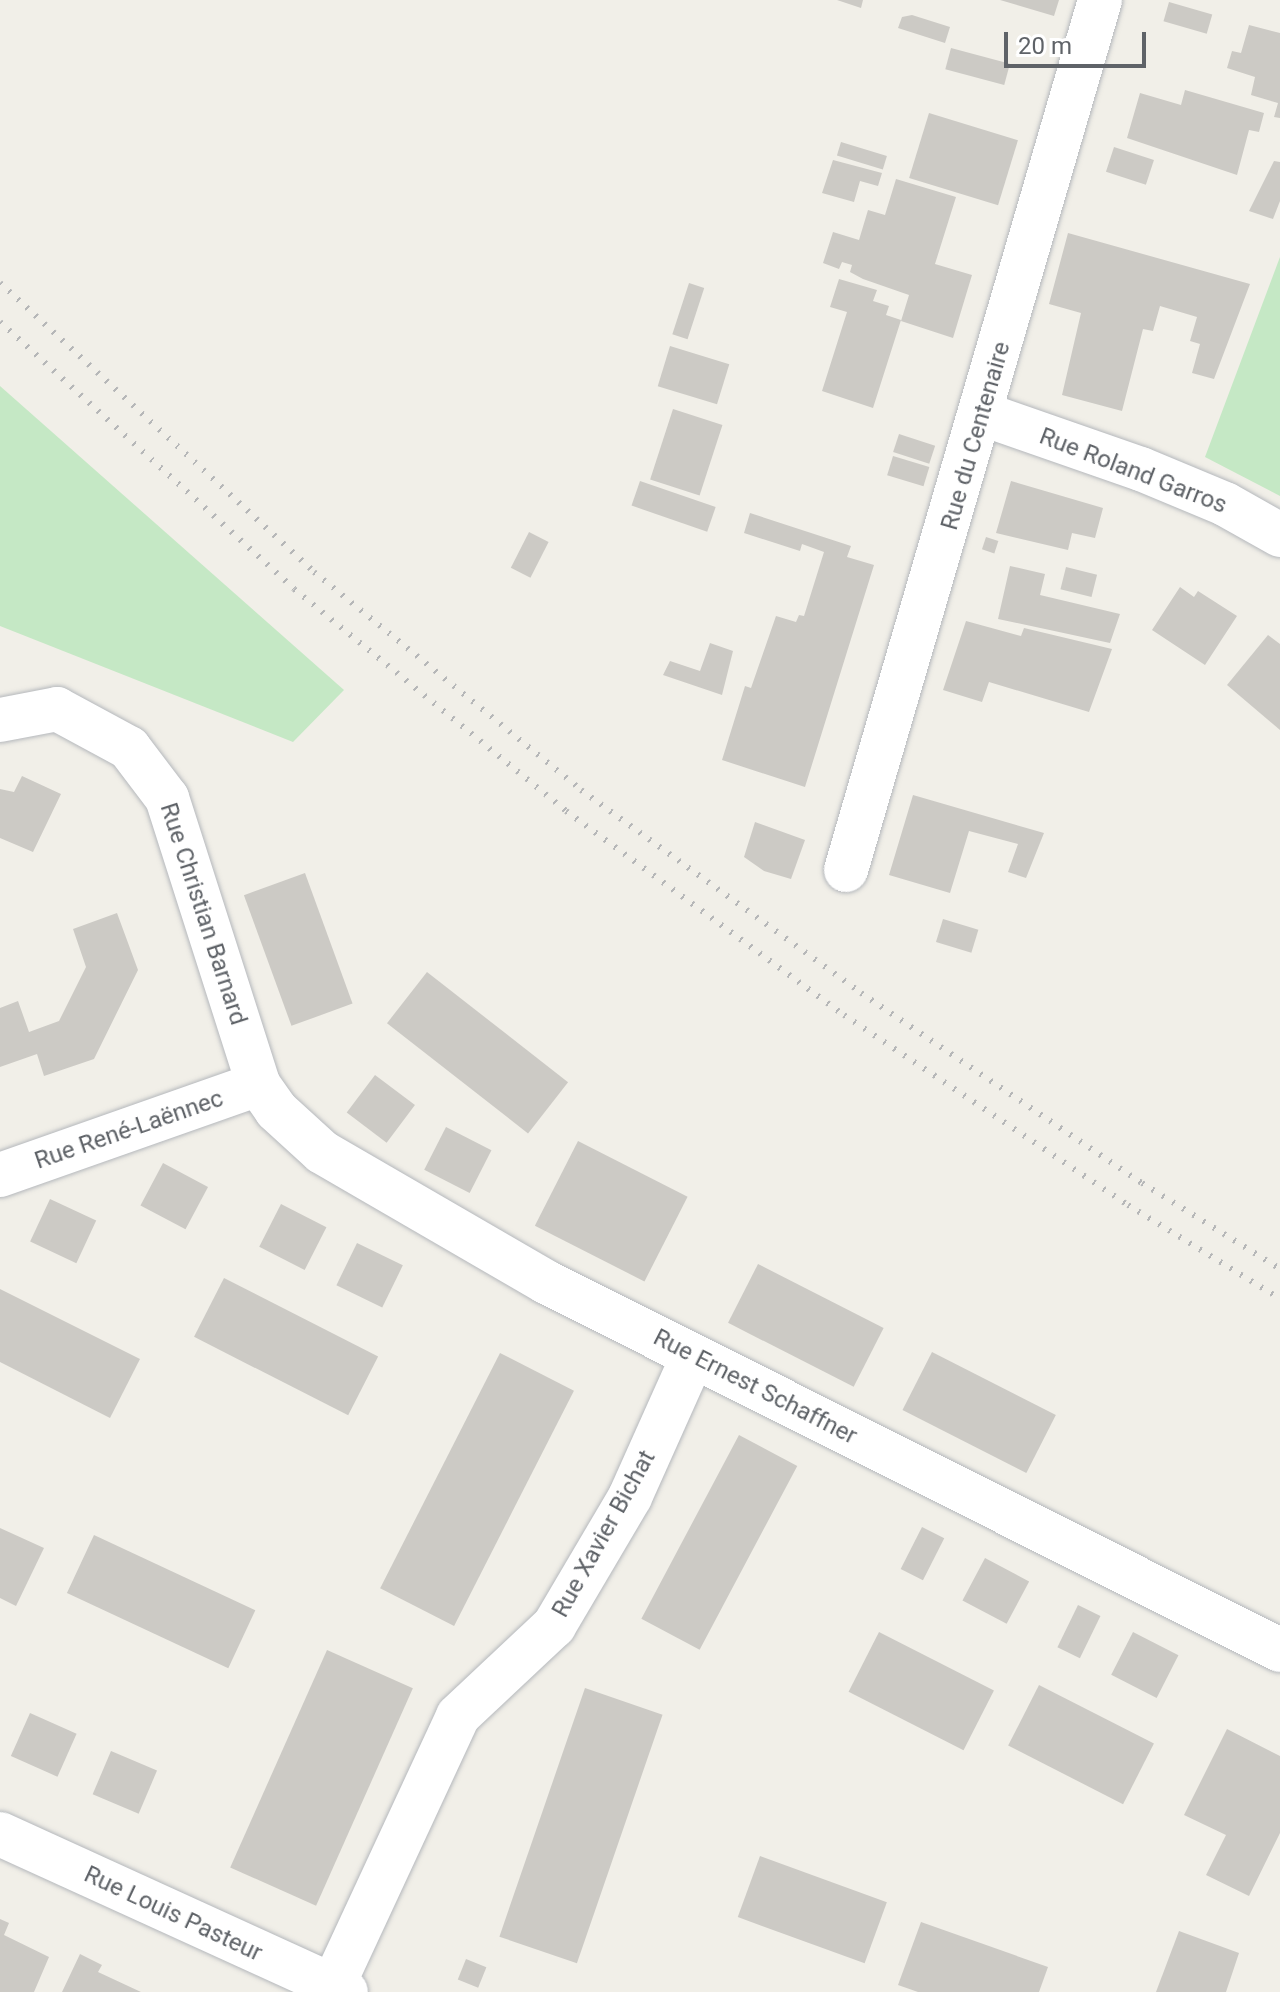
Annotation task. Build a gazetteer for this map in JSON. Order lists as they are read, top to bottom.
{
  "streets": {
    "street": [
      "Rue du Centenaire",
      "Rue Roland Garros",
      "Rue Christian Barnard",
      "Rue René-Laënnec",
      "Rue Ernest Schaffner",
      "Rue Xavier Bichat",
      "Rue Louis Pasteur"
    ]
  },
  "crossings": [
    ["Rue du Centenaire", "Rue Roland Garros"],
    ["Rue Christian Barnard", "Rue René-Laënnec"],
    ["Rue Christian Barnard", "Rue Ernest Schaffner"],
    ["Rue René-Laënnec", "Rue Ernest Schaffner"],
    ["Rue Ernest Schaffner", "Rue Xavier Bichat"],
    ["Rue Xavier Bichat", "Rue Louis Pasteur"]
  ],
  "scale_bar": "20 m"
}
